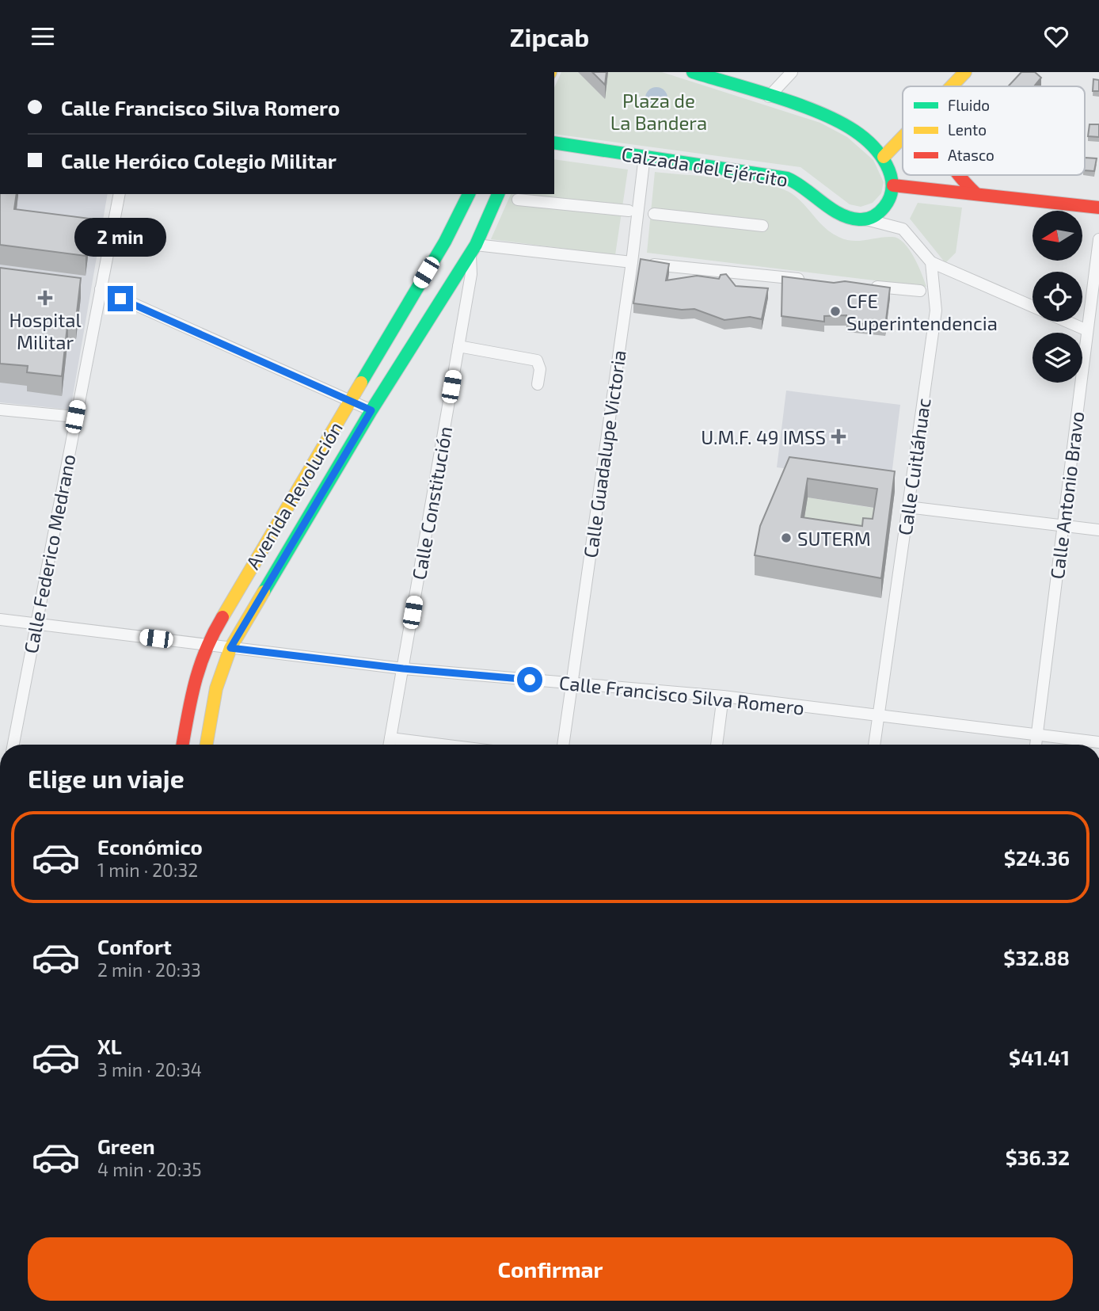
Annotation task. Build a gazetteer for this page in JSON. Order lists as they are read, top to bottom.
{
  "streets": {
    "main road": ["Calzada del Ejército", "Avenida Revolución"],
    "street": [
      "Calle Guadalupe Victoria",
      "Calle Cuitláhuac",
      "Calle Antonio Bravo",
      "Calle Constitución",
      "Calle Federico Medrano",
      "Calle Francisco Silva Romero"
    ]
  },
  "crossings": [
    ["Calzada del Ejército", "Calle Guadalupe Victoria"],
    ["Calle Guadalupe Victoria", "Calle Francisco Silva Romero"],
    ["Calle Cuitláhuac", "Calle Francisco Silva Romero"],
    ["Avenida Revolución", "Calle Constitución"],
    ["Avenida Revolución", "Calle Francisco Silva Romero"],
    ["Calle Antonio Bravo", "Calle Francisco Silva Romero"],
    ["Calle Constitución", "Calle Francisco Silva Romero"],
    ["Calle Federico Medrano", "Calle Francisco Silva Romero"]
  ],
  "parks": ["Plaza de La Bandera"],
  "places": {
    "health": ["Hospital Militar", "U.M.F. 49 IMSS"],
    "other": ["CFE Superintendencia", "SUTERM"]
  },
  "legend": ["Fluido", "Lento", "Atasco"],
  "north": "left",
  "page": {
    "header": "Zipcab",
    "banner": ["Calle Francisco Silva Romero", "Calle Heróico Colegio Militar"],
    "bubble": "2 min",
    "heading": "Elige un viaje",
    "list": [
      {
        "name": "Económico",
        "note": "1 min · 20:32",
        "value": "$24.36"
      },
      {
        "name": "Confort",
        "note": "2 min · 20:33",
        "value": "$32.88"
      },
      {
        "name": "XL",
        "note": "3 min · 20:34",
        "value": "$41.41"
      },
      {
        "name": "Green",
        "note": "4 min · 20:35",
        "value": "$36.32"
      }
    ],
    "buttons": "Confirmar"
  }
}
